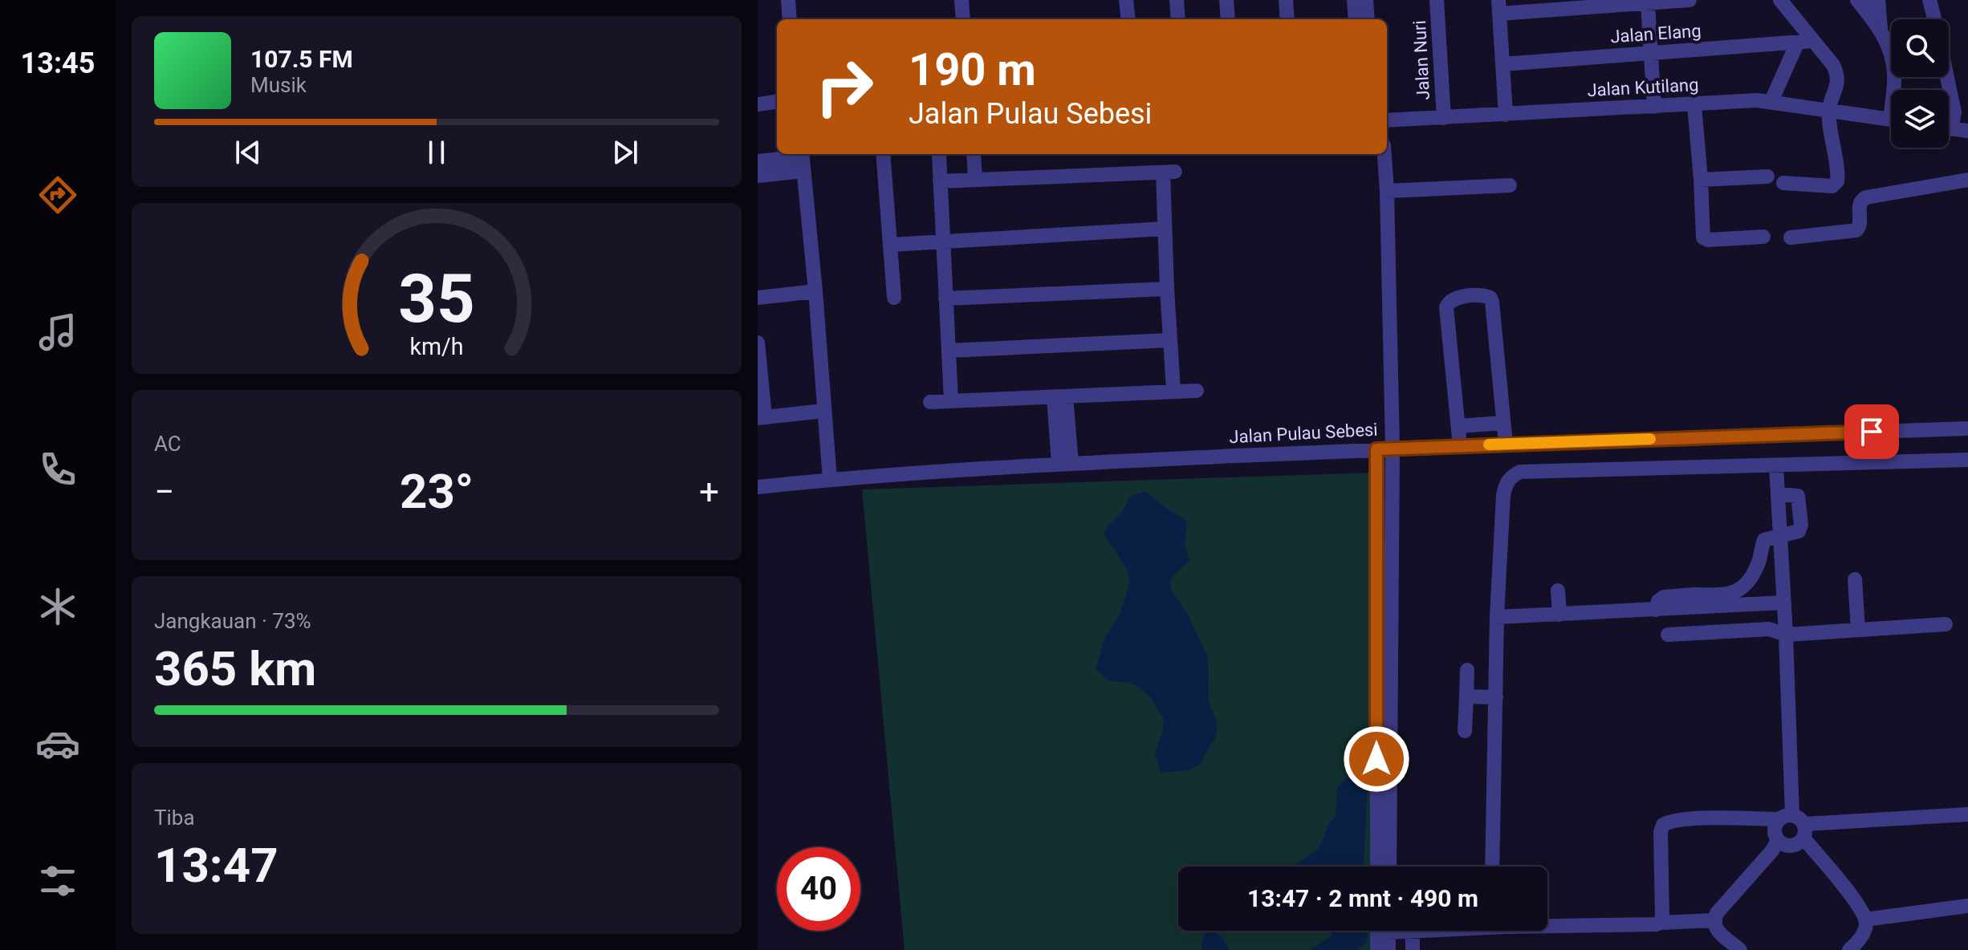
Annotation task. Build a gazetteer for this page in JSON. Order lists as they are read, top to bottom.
{
  "streets": {
    "street": [
      "Jalan Elang",
      "Jalan Nuri",
      "Jalan Kutilang",
      "Jalan Pulau Sebesi"
    ]
  },
  "crossings": [
    ["Jalan Nuri", "Jalan Kutilang"]
  ],
  "page": {
    "tabs": "13:45",
    "turn": ["190 m", "Jalan Pulau Sebesi"],
    "song": ["107.5 FM", "Musik"],
    "tile": [
      "AC",
      ["Jangkauan · 73%", "365 km"],
      ["Tiba", "13:47"]
    ],
    "heat": ["−", "23°", "+"],
    "limit": "40",
    "trip": "13:47 · 2 mnt · 490 m",
    "gauge": ["35", "km/h"]
  }
}
